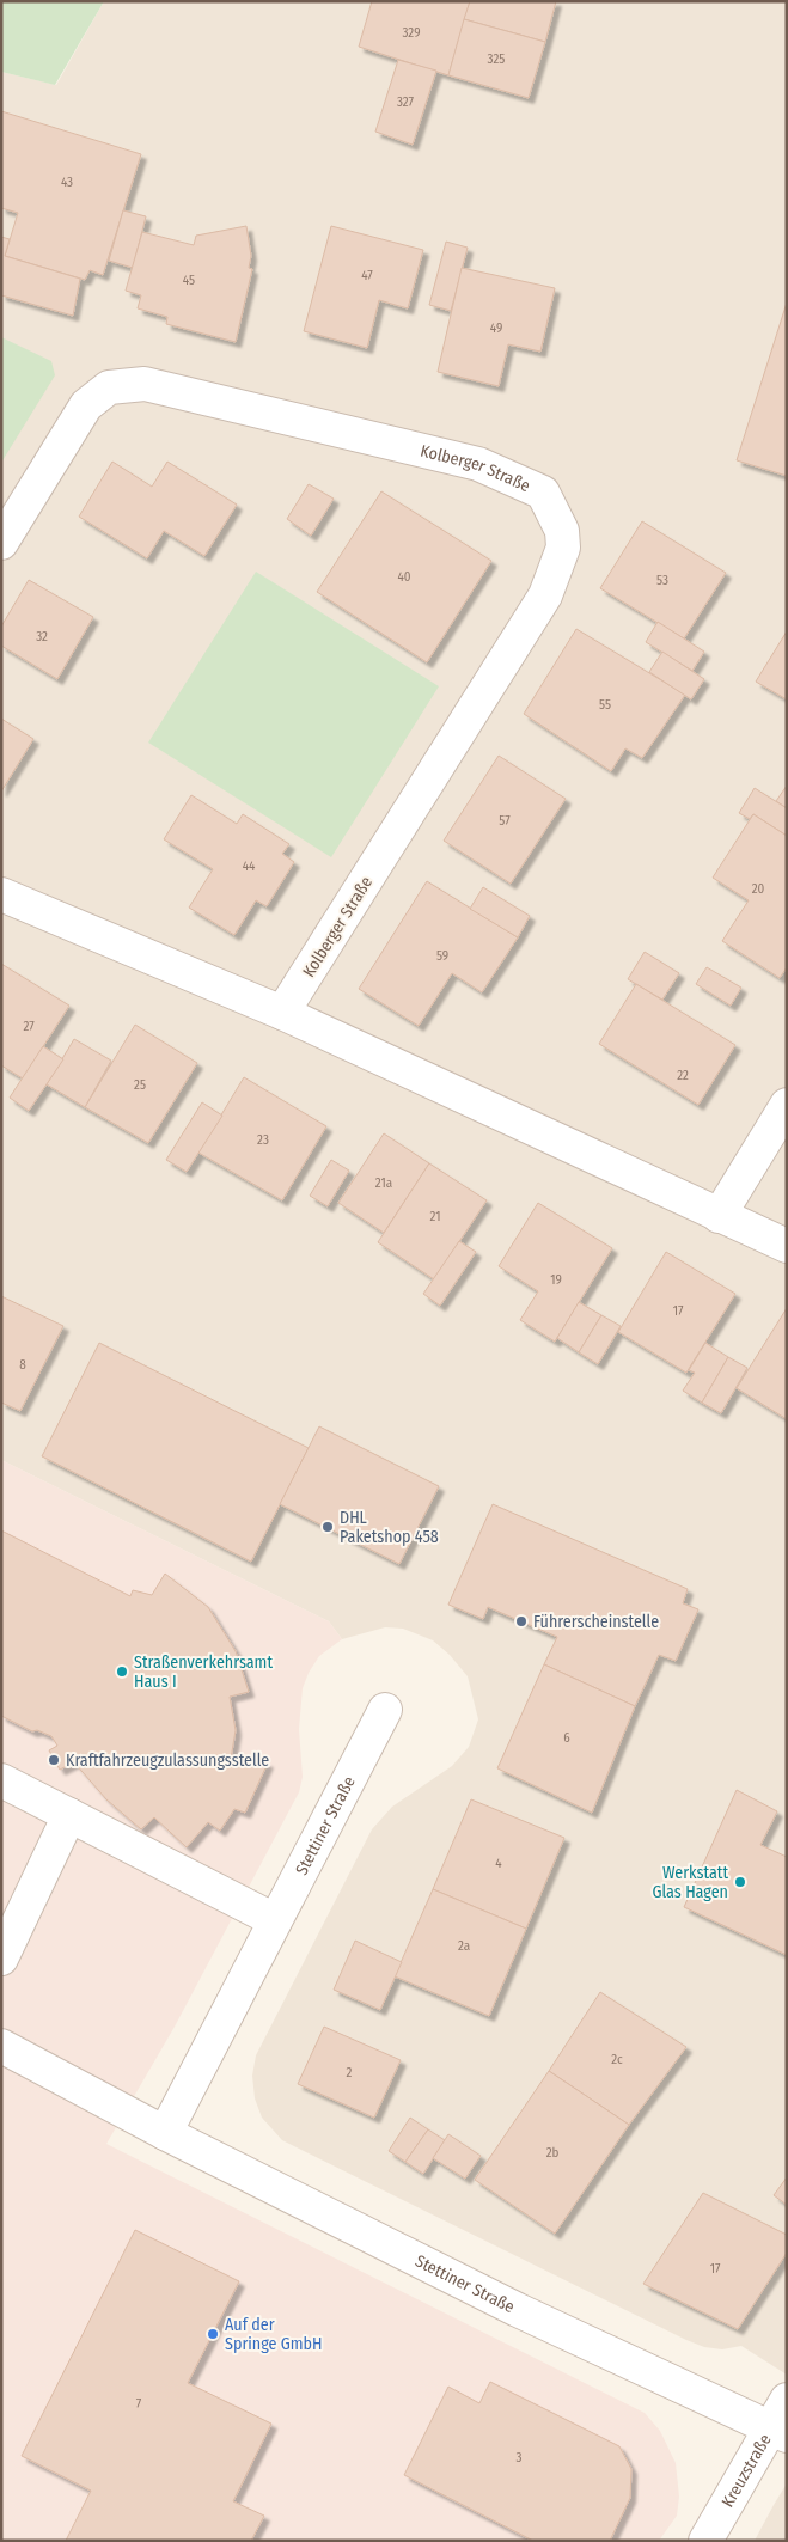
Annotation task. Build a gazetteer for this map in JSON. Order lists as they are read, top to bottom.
{
  "streets": {
    "street": ["Kolberger Straße", "Stettiner Straße", "Kreuzstraße"]
  },
  "crossings": [
    ["Stettiner Straße", "Kreuzstraße"]
  ],
  "places": [
    "DHL Paketshop 458",
    "Führerscheinstelle",
    "Straßenverkehrsamt Haus I",
    "Kraftfahrzeugzulassungsstelle",
    "Werkstatt Glas Hagen",
    "Auf der Springe GmbH"
  ],
  "house_numbers": [
    "329",
    "325",
    "327",
    "43",
    "47",
    "45",
    "49",
    "40",
    "53",
    "32",
    "55",
    "57",
    "44",
    "20",
    "59",
    "27",
    "22",
    "25",
    "23",
    "21a",
    "21",
    "19",
    "17",
    "8",
    "6",
    "4",
    "2a",
    "2c",
    "2",
    "2b",
    "17",
    "7",
    "3"
  ]
}
